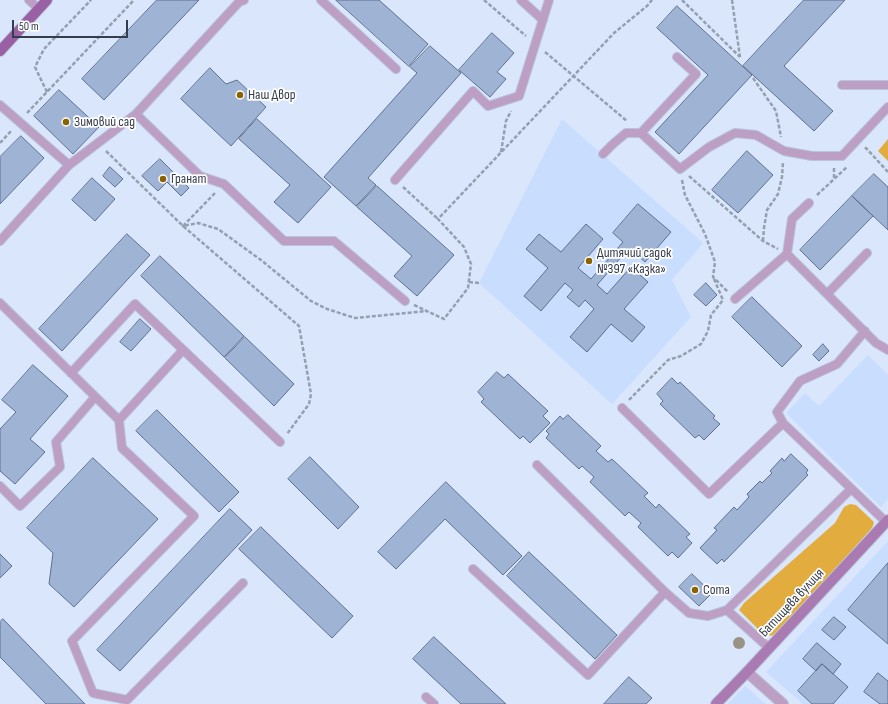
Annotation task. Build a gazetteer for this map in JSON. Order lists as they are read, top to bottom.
{
  "streets": {
    "street": ["Батищева вулиця"]
  },
  "places": [
    "Наш Двор",
    "Зимовий сад",
    "Гранат",
    "Дитячий садок №397 «Казка»",
    "Сота"
  ],
  "scale_bar": "50 m"
}
